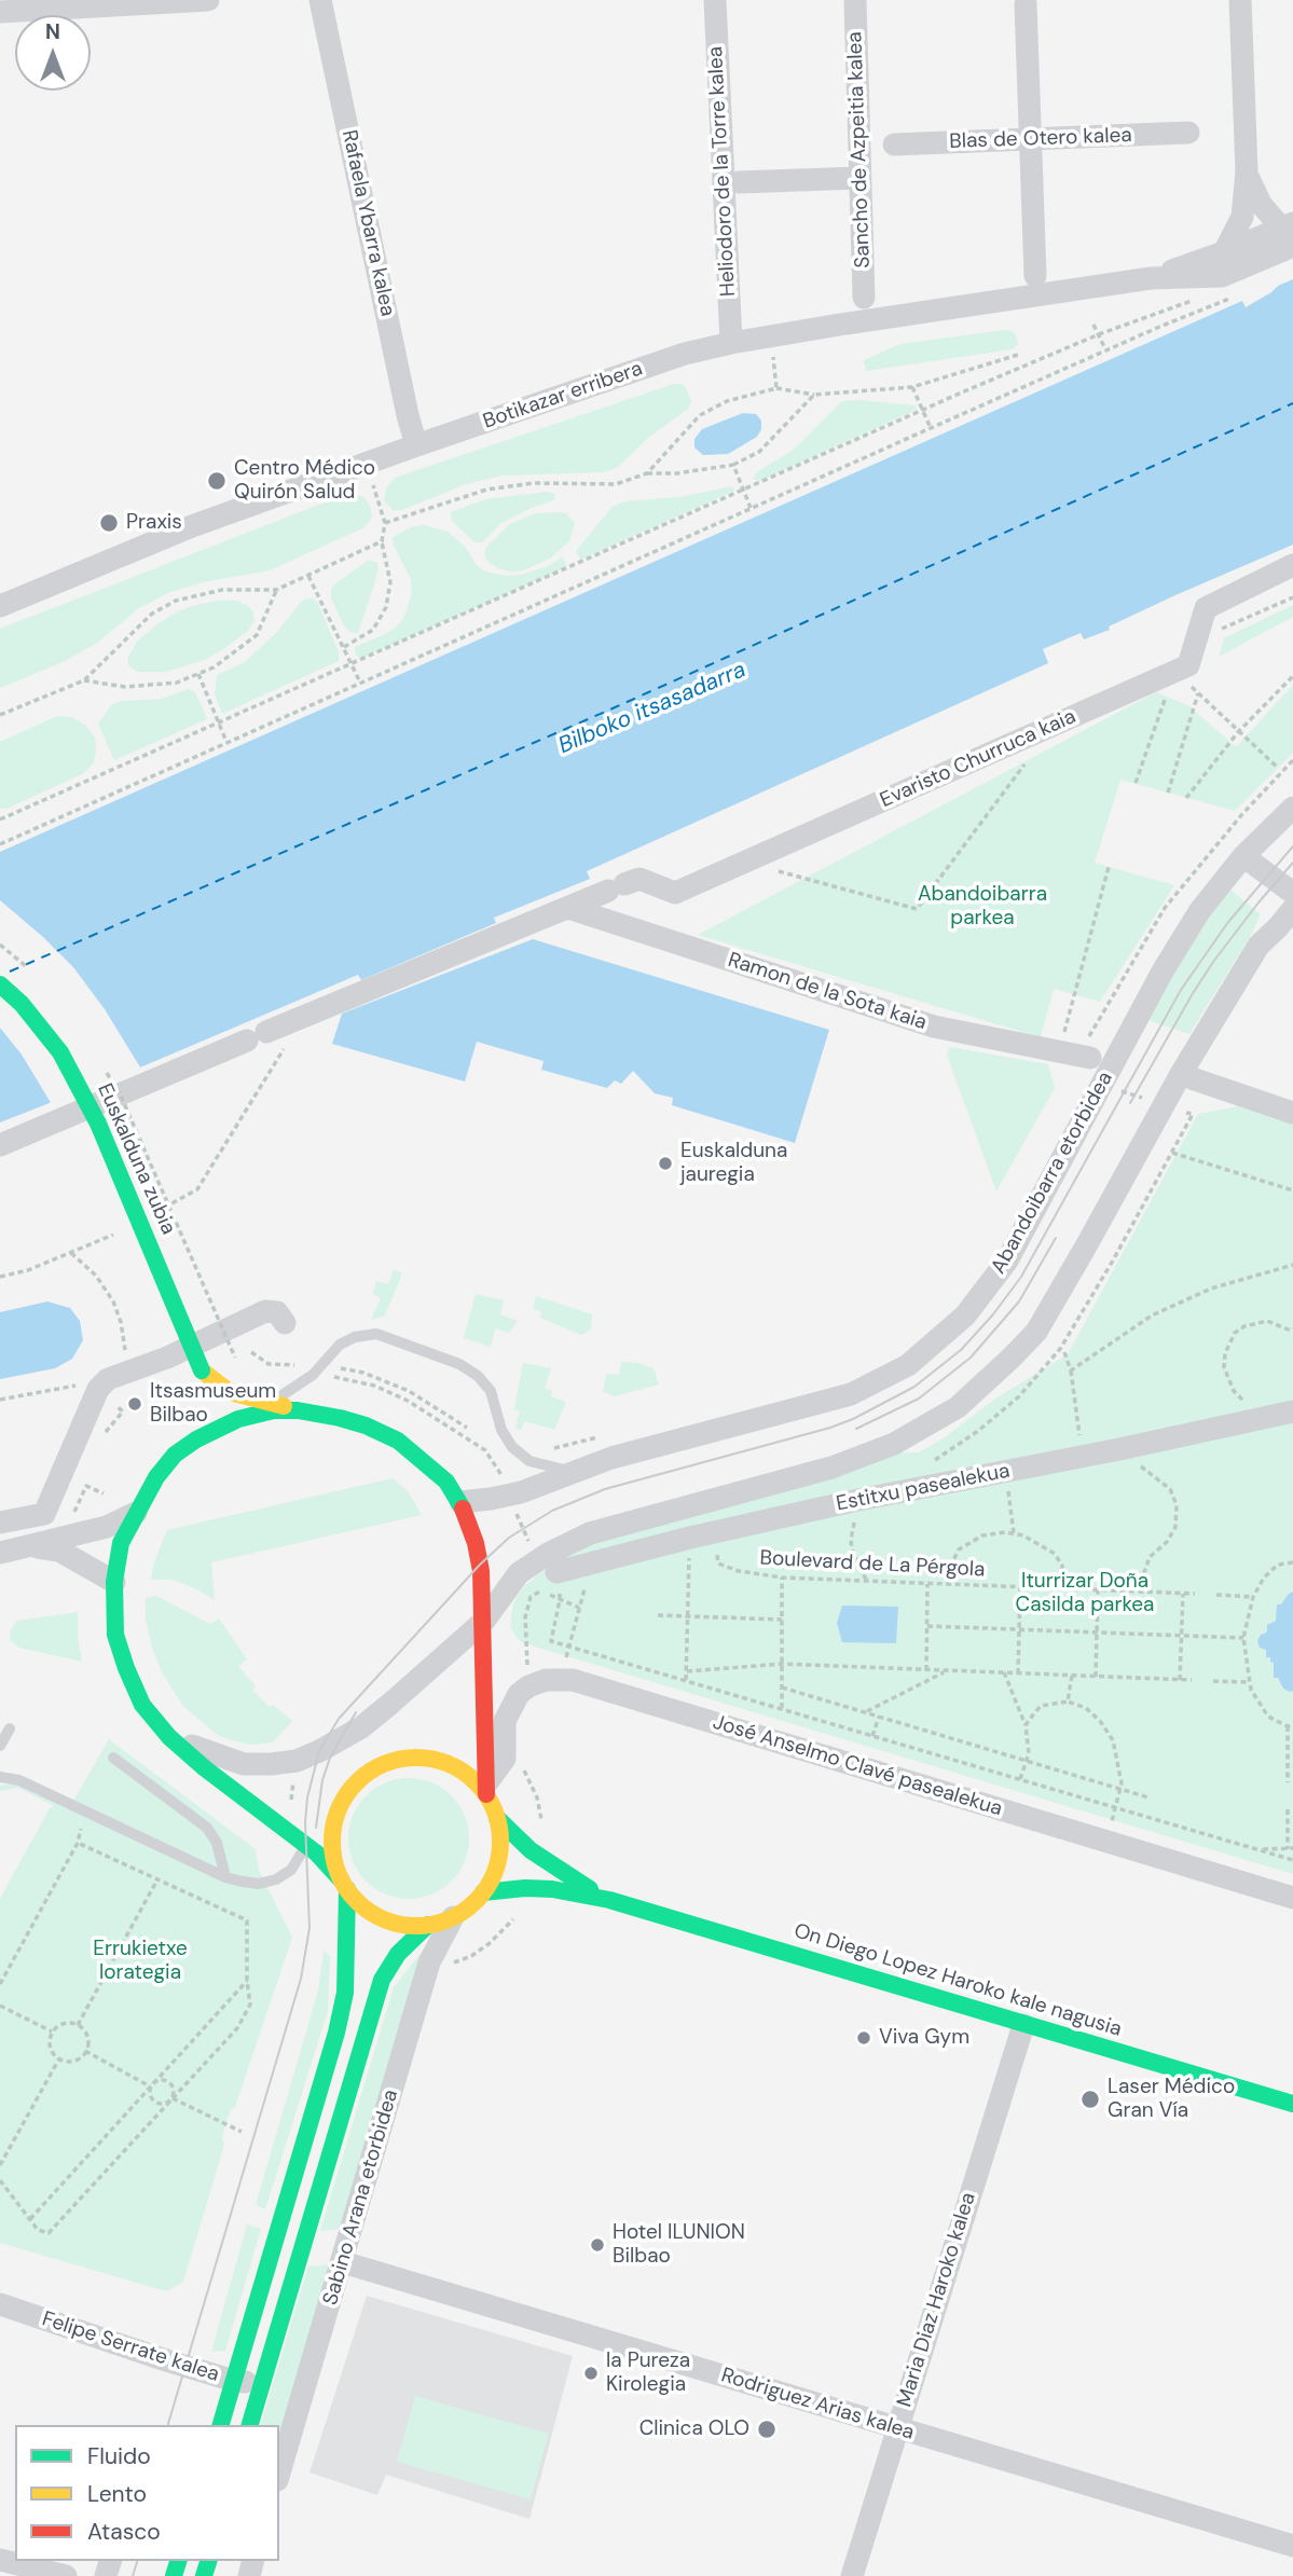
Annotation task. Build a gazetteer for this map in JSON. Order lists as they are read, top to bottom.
{
  "streets": {
    "main road": ["Euskalduna zubia", "On Diego Lopez Haroko kale nagusia", "Sabino Arana etorbidea"],
    "street": [
      "Blas de Otero kalea",
      "Sancho de Azpeitia kalea",
      "Heliodoro de la Torre kalea",
      "Rafaela Ybarra kalea",
      "Botikazar erribera",
      "Evaristo Churruca kaia",
      "Ramon de la Sota kaia",
      "Abandoibarra etorbidea",
      "Estitxu pasealekua",
      "José Anselmo Clavé pasealekua",
      "Maria Diaz Haroko kalea",
      "Felipe Serrate kalea",
      "Rodriguez Arias kalea"
    ],
    "path": ["Boulevard de La Pérgola"]
  },
  "crossings": [
    ["Blas de Otero kalea", "Sancho de Azpeitia kalea"],
    ["Heliodoro de la Torre kalea", "Botikazar erribera"],
    ["Rafaela Ybarra kalea", "Botikazar erribera"],
    ["Evaristo Churruca kaia", "Ramon de la Sota kaia"],
    ["Estitxu pasealekua", "Boulevard de La Pérgola"],
    ["José Anselmo Clavé pasealekua", "On Diego Lopez Haroko kale nagusia"],
    ["José Anselmo Clavé pasealekua", "Sabino Arana etorbidea"],
    ["On Diego Lopez Haroko kale nagusia", "Sabino Arana etorbidea"],
    ["On Diego Lopez Haroko kale nagusia", "Maria Diaz Haroko kalea"],
    ["Sabino Arana etorbidea", "Felipe Serrate kalea"],
    ["Sabino Arana etorbidea", "Rodriguez Arias kalea"],
    ["Maria Diaz Haroko kalea", "Rodriguez Arias kalea"]
  ],
  "water": ["Bilboko itsasadarra"],
  "parks": ["Abandoibarra parkea", "Iturrizar Doña Casilda parkea", "Errukietxe lorategia"],
  "places": [
    "Centro Médico Quirón Salud",
    "Praxis",
    "Euskalduna jauregia",
    "Itsasmuseum Bilbao",
    "Viva Gym",
    "Laser Médico Gran Vía",
    "Hotel ILUNION Bilbao",
    "la Pureza Kirolegia",
    "Clinica OLO"
  ],
  "legend": ["Fluido", "Lento", "Atasco"],
  "north": "top"
}
